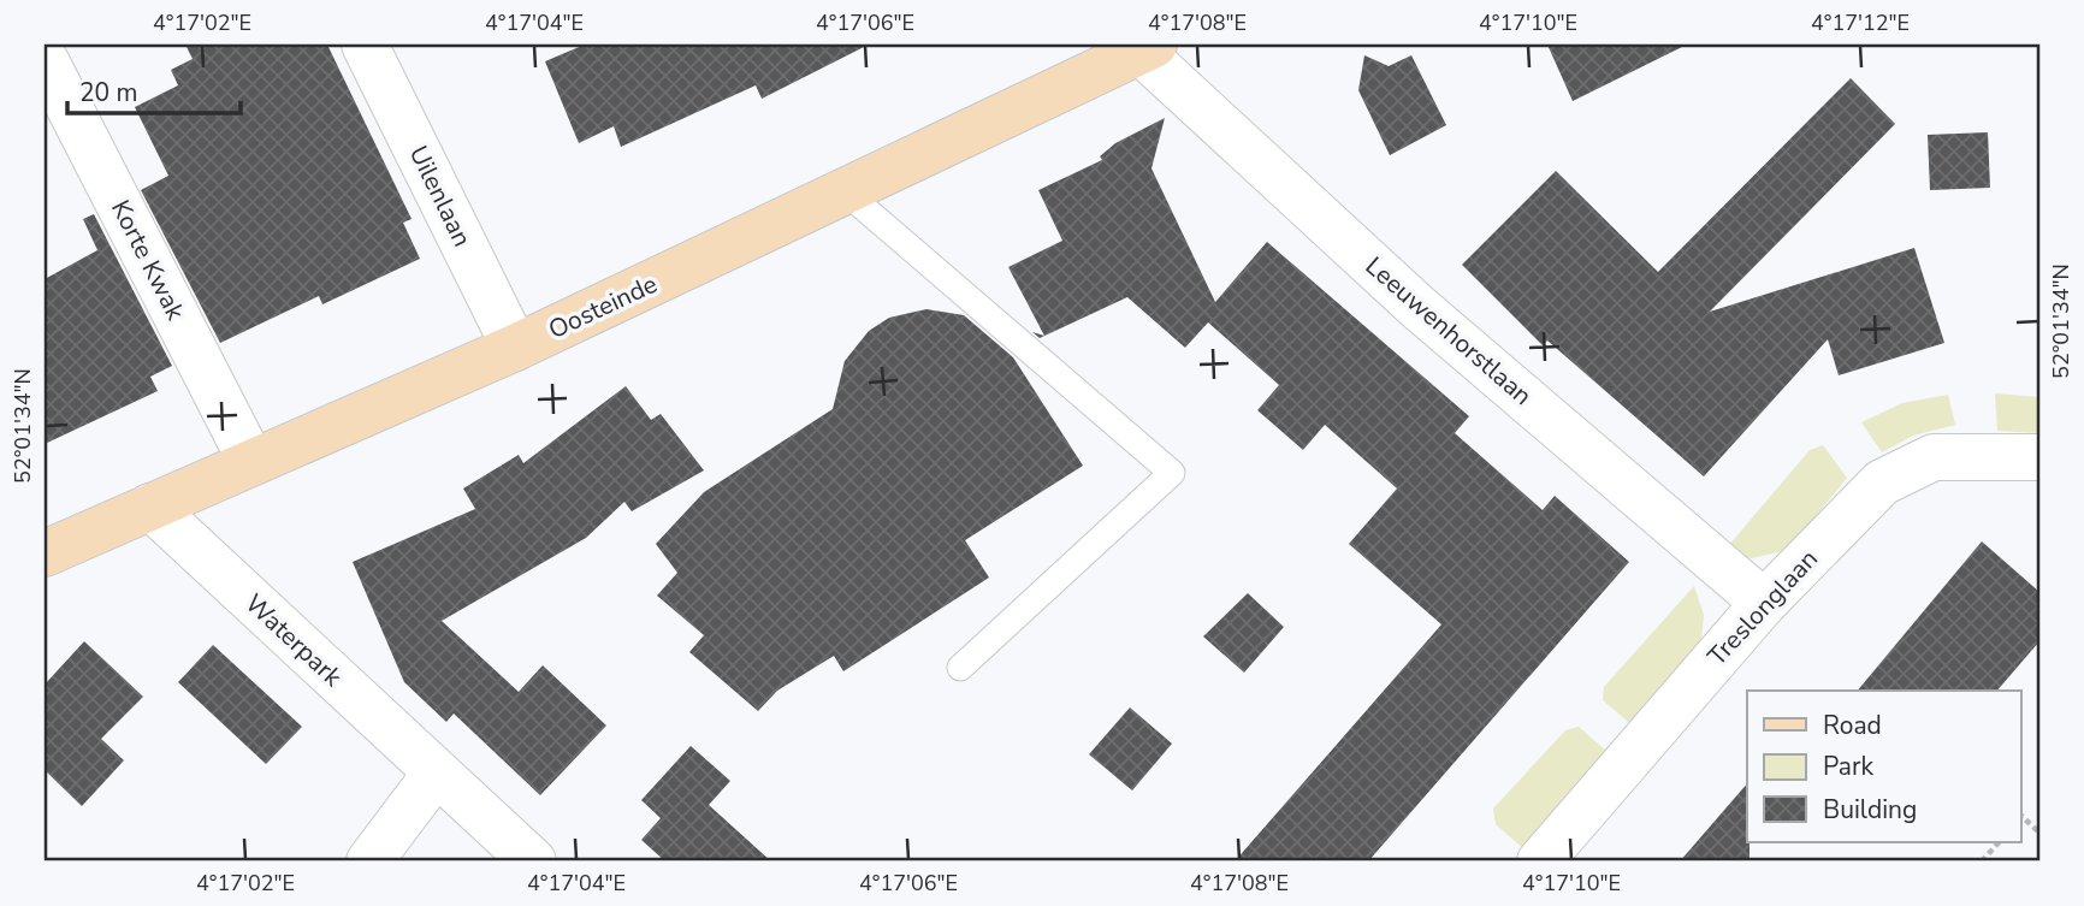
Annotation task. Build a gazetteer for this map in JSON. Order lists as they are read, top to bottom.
{
  "streets": {
    "street": [
      "Uilenlaan",
      "Korte Kwak",
      "Oosteinde",
      "Leeuwenhorstlaan",
      "Treslonglaan",
      "Waterpark"
    ]
  },
  "crossings": [
    ["Uilenlaan", "Oosteinde"],
    ["Korte Kwak", "Oosteinde"],
    ["Oosteinde", "Leeuwenhorstlaan"],
    ["Oosteinde", "Waterpark"],
    ["Leeuwenhorstlaan", "Treslonglaan"]
  ],
  "legend": ["Road", "Park", "Building"],
  "scale_bar": "20 m",
  "coordinates": [
    "4°17'02\"E",
    "4°17'04\"E",
    "4°17'06\"E",
    "4°17'08\"E",
    "4°17'10\"E",
    "4°17'12\"E",
    "52°01'34\"N"
  ]
}
